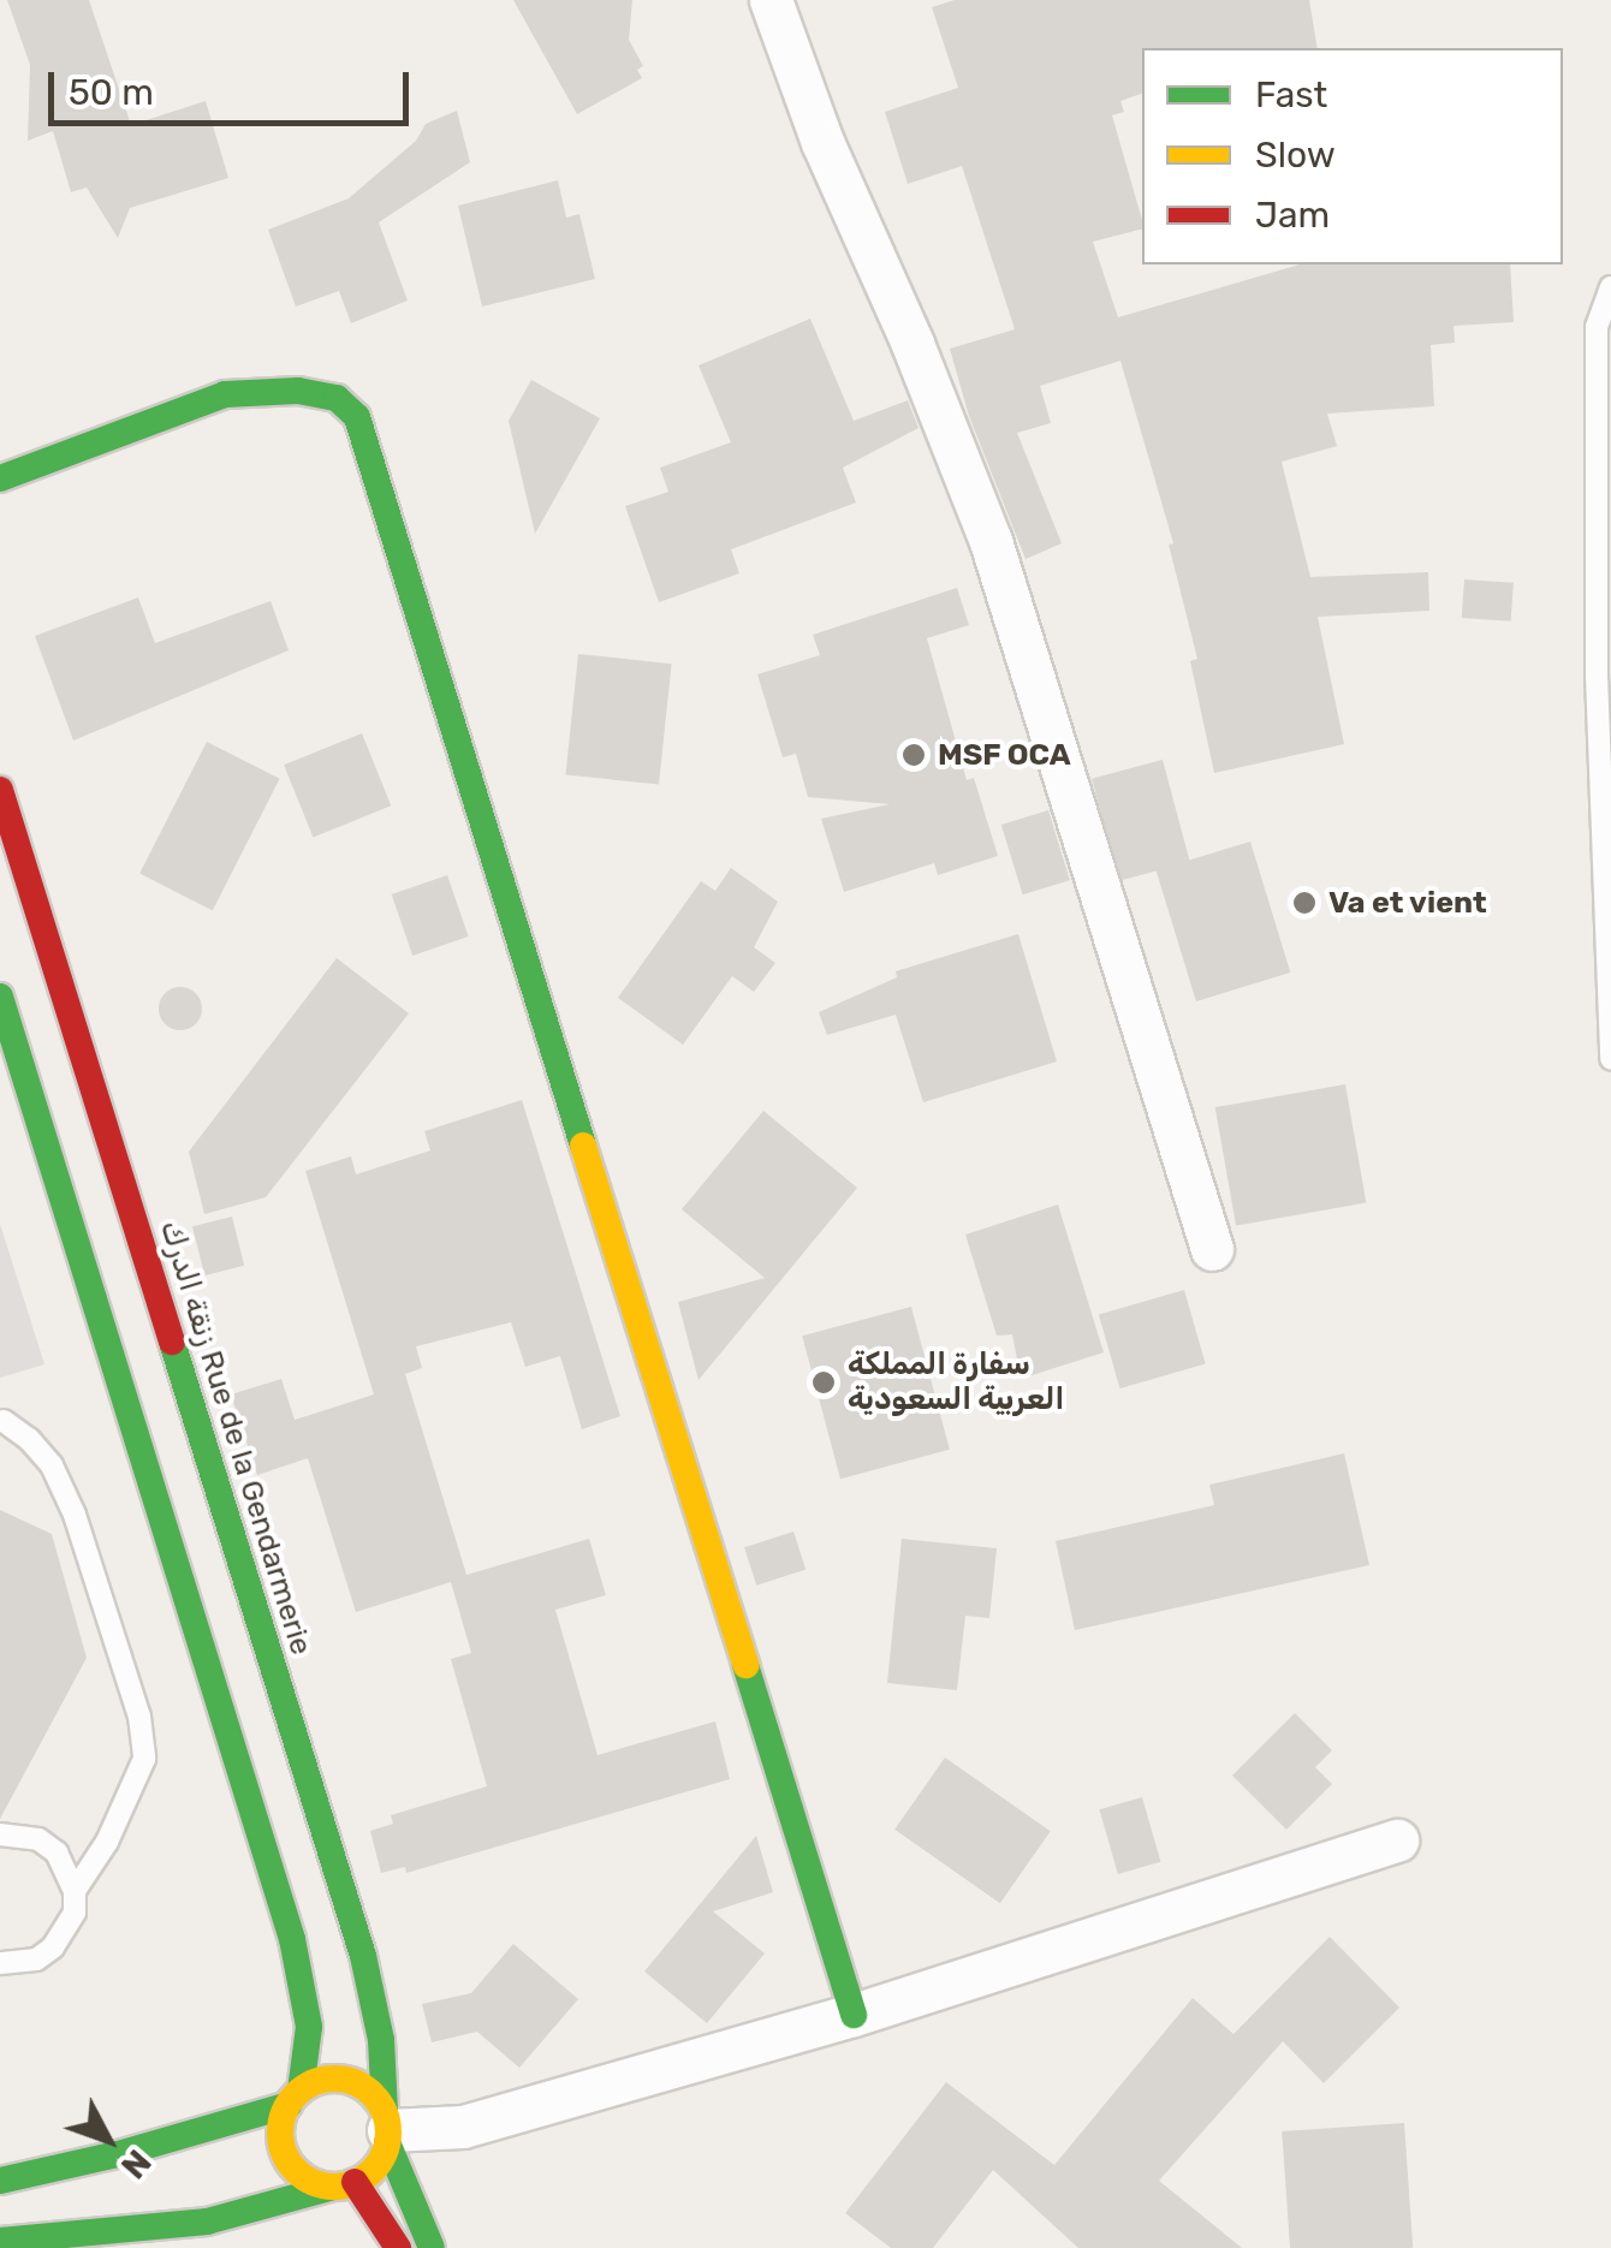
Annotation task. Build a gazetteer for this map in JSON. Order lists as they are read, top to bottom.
{
  "streets": {
    "main road": ["زنقة الدرك Rue de la Gendarmerie"]
  },
  "places": ["MSF OCA", "Va et vient", "سفارة المملكة العربية السعودية"],
  "legend": ["Fast", "Slow", "Jam"],
  "scale_bar": "50 m",
  "north": "bottom right"
}
